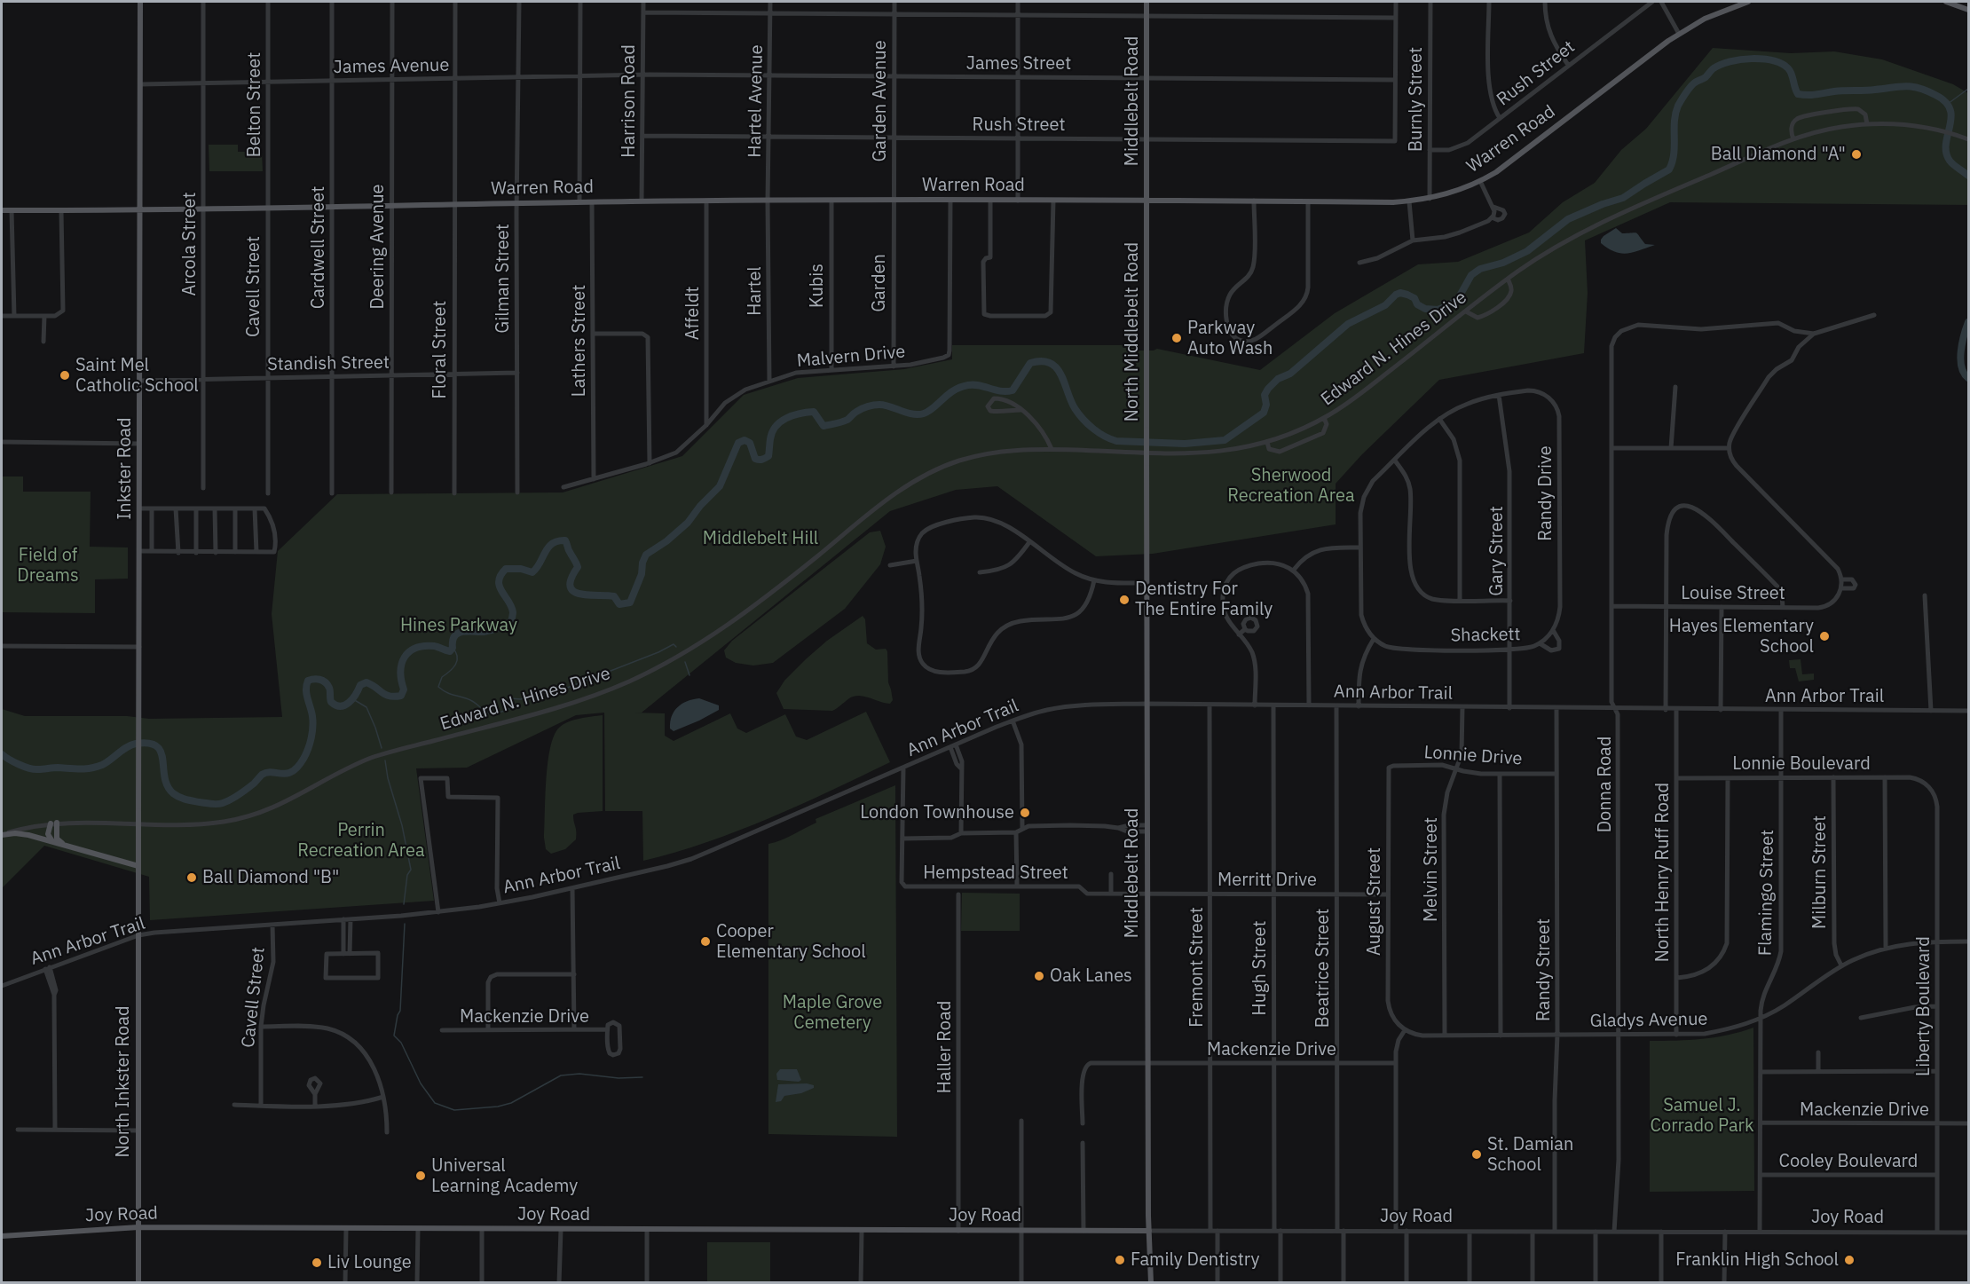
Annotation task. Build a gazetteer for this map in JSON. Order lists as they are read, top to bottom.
{
  "streets": {
    "main road": [
      "Middlebelt Road",
      "Warren Road",
      "North Middlebelt Road",
      "Inkster Road",
      "North Inkster Road",
      "Joy Road"
    ],
    "street": [
      "James Street",
      "James Avenue",
      "Rush Street",
      "Burnly Street",
      "Harrison Road",
      "Hartel Avenue",
      "Garden Avenue",
      "Belton Street",
      "Arcola Street",
      "Deering Avenue",
      "Cardwell Street",
      "Gilman Street",
      "Garden",
      "Kubis",
      "Cavell Street",
      "Hartel",
      "Affeldt",
      "Lathers Street",
      "Edward N. Hines Drive",
      "Floral Street",
      "Malvern Drive",
      "Standish Street",
      "Randy Drive",
      "Gary Street",
      "Louise Street",
      "Shackett",
      "Ann Arbor Trail",
      "Lonnie Drive",
      "Lonnie Boulevard",
      "Donna Road",
      "Melvin Street",
      "North Henry Ruff Road",
      "Milburn Street",
      "Hempstead Street",
      "Merritt Drive",
      "Flamingo Street",
      "August Street",
      "Fremont Street",
      "Hugh Street",
      "Beatrice Street",
      "Randy Street",
      "Liberty Boulevard",
      "Mackenzie Drive",
      "Gladys Avenue",
      "Haller Road",
      "Cooley Boulevard"
    ]
  },
  "crossings": [
    ["James Street", "James Avenue"],
    ["James Street", "Rush Street"],
    ["James Street", "Harrison Road"],
    ["James Street", "Hartel Avenue"],
    ["James Street", "Garden Avenue"],
    ["James Street", "Middlebelt Road"],
    ["James Avenue", "Harrison Road"],
    ["James Avenue", "Belton Street"],
    ["James Avenue", "Arcola Street"],
    ["James Avenue", "Deering Avenue"],
    ["James Avenue", "Cardwell Street"],
    ["James Avenue", "Gilman Street"],
    ["James Avenue", "Floral Street"],
    ["James Avenue", "Inkster Road"],
    ["Rush Street", "Burnly Street"],
    ["Rush Street", "Harrison Road"],
    ["Rush Street", "Hartel Avenue"],
    ["Rush Street", "Garden Avenue"],
    ["Rush Street", "Middlebelt Road"],
    ["Burnly Street", "Warren Road"],
    ["Harrison Road", "Warren Road"],
    ["Hartel Avenue", "Warren Road"],
    ["Hartel Avenue", "Hartel"],
    ["Garden Avenue", "Warren Road"],
    ["Garden Avenue", "Garden"],
    ["Middlebelt Road", "Warren Road"],
    ["Middlebelt Road", "North Middlebelt Road"],
    ["Middlebelt Road", "Ann Arbor Trail"],
    ["Middlebelt Road", "Hempstead Street"],
    ["Middlebelt Road", "Merritt Drive"],
    ["Middlebelt Road", "Mackenzie Drive"],
    ["Middlebelt Road", "Joy Road"],
    ["Belton Street", "Warren Road"],
    ["Belton Street", "Cavell Street"],
    ["Warren Road", "Arcola Street"],
    ["Warren Road", "Deering Avenue"],
    ["Warren Road", "Cardwell Street"],
    ["Warren Road", "Gilman Street"],
    ["Warren Road", "Garden"],
    ["Warren Road", "Kubis"],
    ["Warren Road", "Cavell Street"],
    ["Warren Road", "Hartel"],
    ["Warren Road", "Affeldt"],
    ["Warren Road", "North Middlebelt Road"],
    ["Warren Road", "Lathers Street"],
    ["Warren Road", "Floral Street"],
    ["Warren Road", "Malvern Drive"],
    ["Warren Road", "Inkster Road"],
    ["Arcola Street", "Standish Street"],
    ["Deering Avenue", "Standish Street"],
    ["Cardwell Street", "Standish Street"],
    ["Gilman Street", "Standish Street"],
    ["Garden", "Malvern Drive"],
    ["Kubis", "Malvern Drive"],
    ["Cavell Street", "Standish Street"],
    ["Cavell Street", "Ann Arbor Trail"],
    ["Hartel", "Malvern Drive"],
    ["Affeldt", "Malvern Drive"],
    ["Lathers Street", "Malvern Drive"],
    ["Floral Street", "Standish Street"],
    ["Standish Street", "Inkster Road"],
    ["Inkster Road", "Ann Arbor Trail"],
    ["Inkster Road", "North Inkster Road"],
    ["Randy Drive", "Gary Street"],
    ["Randy Drive", "Shackett"],
    ["Gary Street", "Shackett"],
    ["Gary Street", "Ann Arbor Trail"],
    ["Louise Street", "Donna Road"],
    ["Ann Arbor Trail", "Donna Road"],
    ["Ann Arbor Trail", "Melvin Street"],
    ["Ann Arbor Trail", "North Henry Ruff Road"],
    ["Ann Arbor Trail", "Flamingo Street"],
    ["Ann Arbor Trail", "Fremont Street"],
    ["Ann Arbor Trail", "Hugh Street"],
    ["Ann Arbor Trail", "Beatrice Street"],
    ["Ann Arbor Trail", "Randy Street"],
    ["Ann Arbor Trail", "North Inkster Road"],
    ["Lonnie Drive", "Melvin Street"],
    ["Lonnie Drive", "August Street"],
    ["Lonnie Drive", "Randy Street"],
    ["Lonnie Boulevard", "North Henry Ruff Road"],
    ["Lonnie Boulevard", "Milburn Street"],
    ["Lonnie Boulevard", "Flamingo Street"],
    ["Lonnie Boulevard", "Liberty Boulevard"],
    ["Donna Road", "Gladys Avenue"],
    ["Donna Road", "Joy Road"],
    ["Melvin Street", "Gladys Avenue"],
    ["North Henry Ruff Road", "Gladys Avenue"],
    ["Milburn Street", "Gladys Avenue"],
    ["Hempstead Street", "Merritt Drive"],
    ["Merritt Drive", "August Street"],
    ["Merritt Drive", "Fremont Street"],
    ["Merritt Drive", "Hugh Street"],
    ["Merritt Drive", "Beatrice Street"],
    ["Flamingo Street", "Mackenzie Drive"],
    ["Flamingo Street", "Gladys Avenue"],
    ["Flamingo Street", "Cooley Boulevard"],
    ["Flamingo Street", "Joy Road"],
    ["August Street", "Gladys Avenue"],
    ["Fremont Street", "Mackenzie Drive"],
    ["Fremont Street", "Joy Road"],
    ["Hugh Street", "Mackenzie Drive"],
    ["Hugh Street", "Joy Road"],
    ["Beatrice Street", "Mackenzie Drive"],
    ["Beatrice Street", "Joy Road"],
    ["Randy Street", "Gladys Avenue"],
    ["Randy Street", "Joy Road"],
    ["Liberty Boulevard", "Mackenzie Drive"],
    ["Liberty Boulevard", "Gladys Avenue"],
    ["Liberty Boulevard", "Cooley Boulevard"],
    ["Liberty Boulevard", "Joy Road"],
    ["Haller Road", "Joy Road"],
    ["North Inkster Road", "Joy Road"]
  ],
  "parks": [
    "Sherwood Recreation Area",
    "Middlebelt Hill",
    "Field of Dreams",
    "Hines Parkway",
    "Perrin Recreation Area",
    "Maple Grove Cemetery",
    "Samuel J. Corrado Park"
  ],
  "places": [
    "Ball Diamond \"A\"",
    "Parkway Auto Wash",
    "Saint Mel Catholic School",
    "Dentistry For The Entire Family",
    "Hayes Elementary School",
    "London Townhouse",
    "Ball Diamond \"B\"",
    "Cooper Elementary School",
    "Oak Lanes",
    "St. Damian School",
    "Universal Learning Academy",
    "Family Dentistry",
    "Franklin High School",
    "Liv Lounge"
  ]
}
